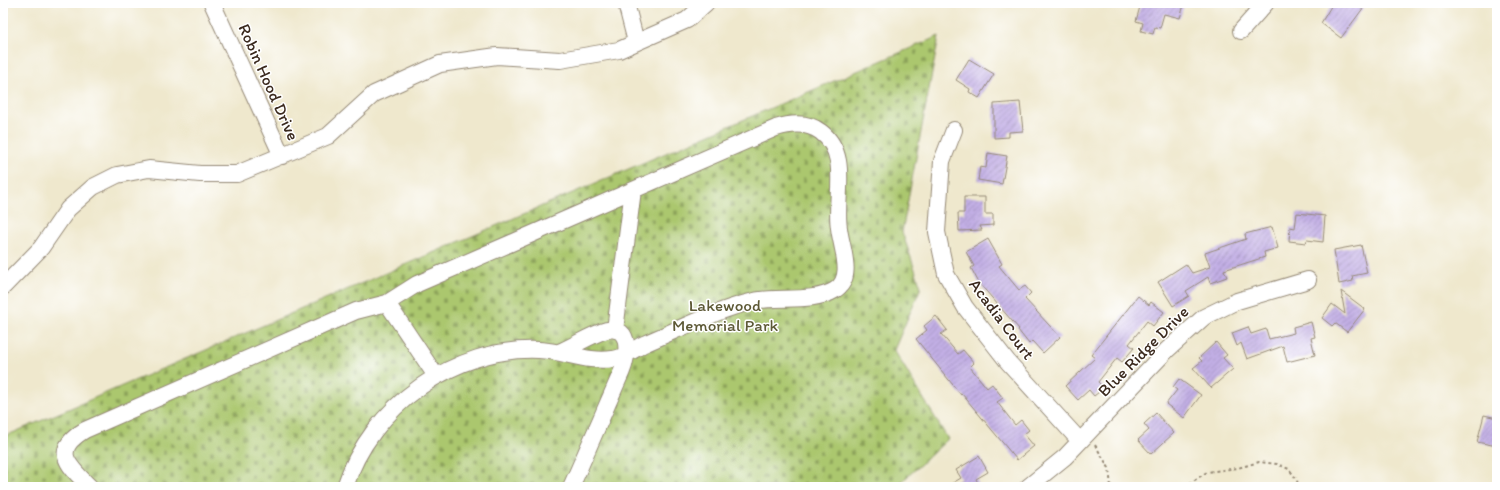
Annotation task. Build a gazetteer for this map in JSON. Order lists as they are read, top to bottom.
{
  "streets": {
    "street": ["Robin Hood Drive", "Acadia Court", "Blue Ridge Drive"]
  },
  "crossings": [
    ["Acadia Court", "Blue Ridge Drive"]
  ],
  "parks": ["Lakewood Memorial Park"]
}
